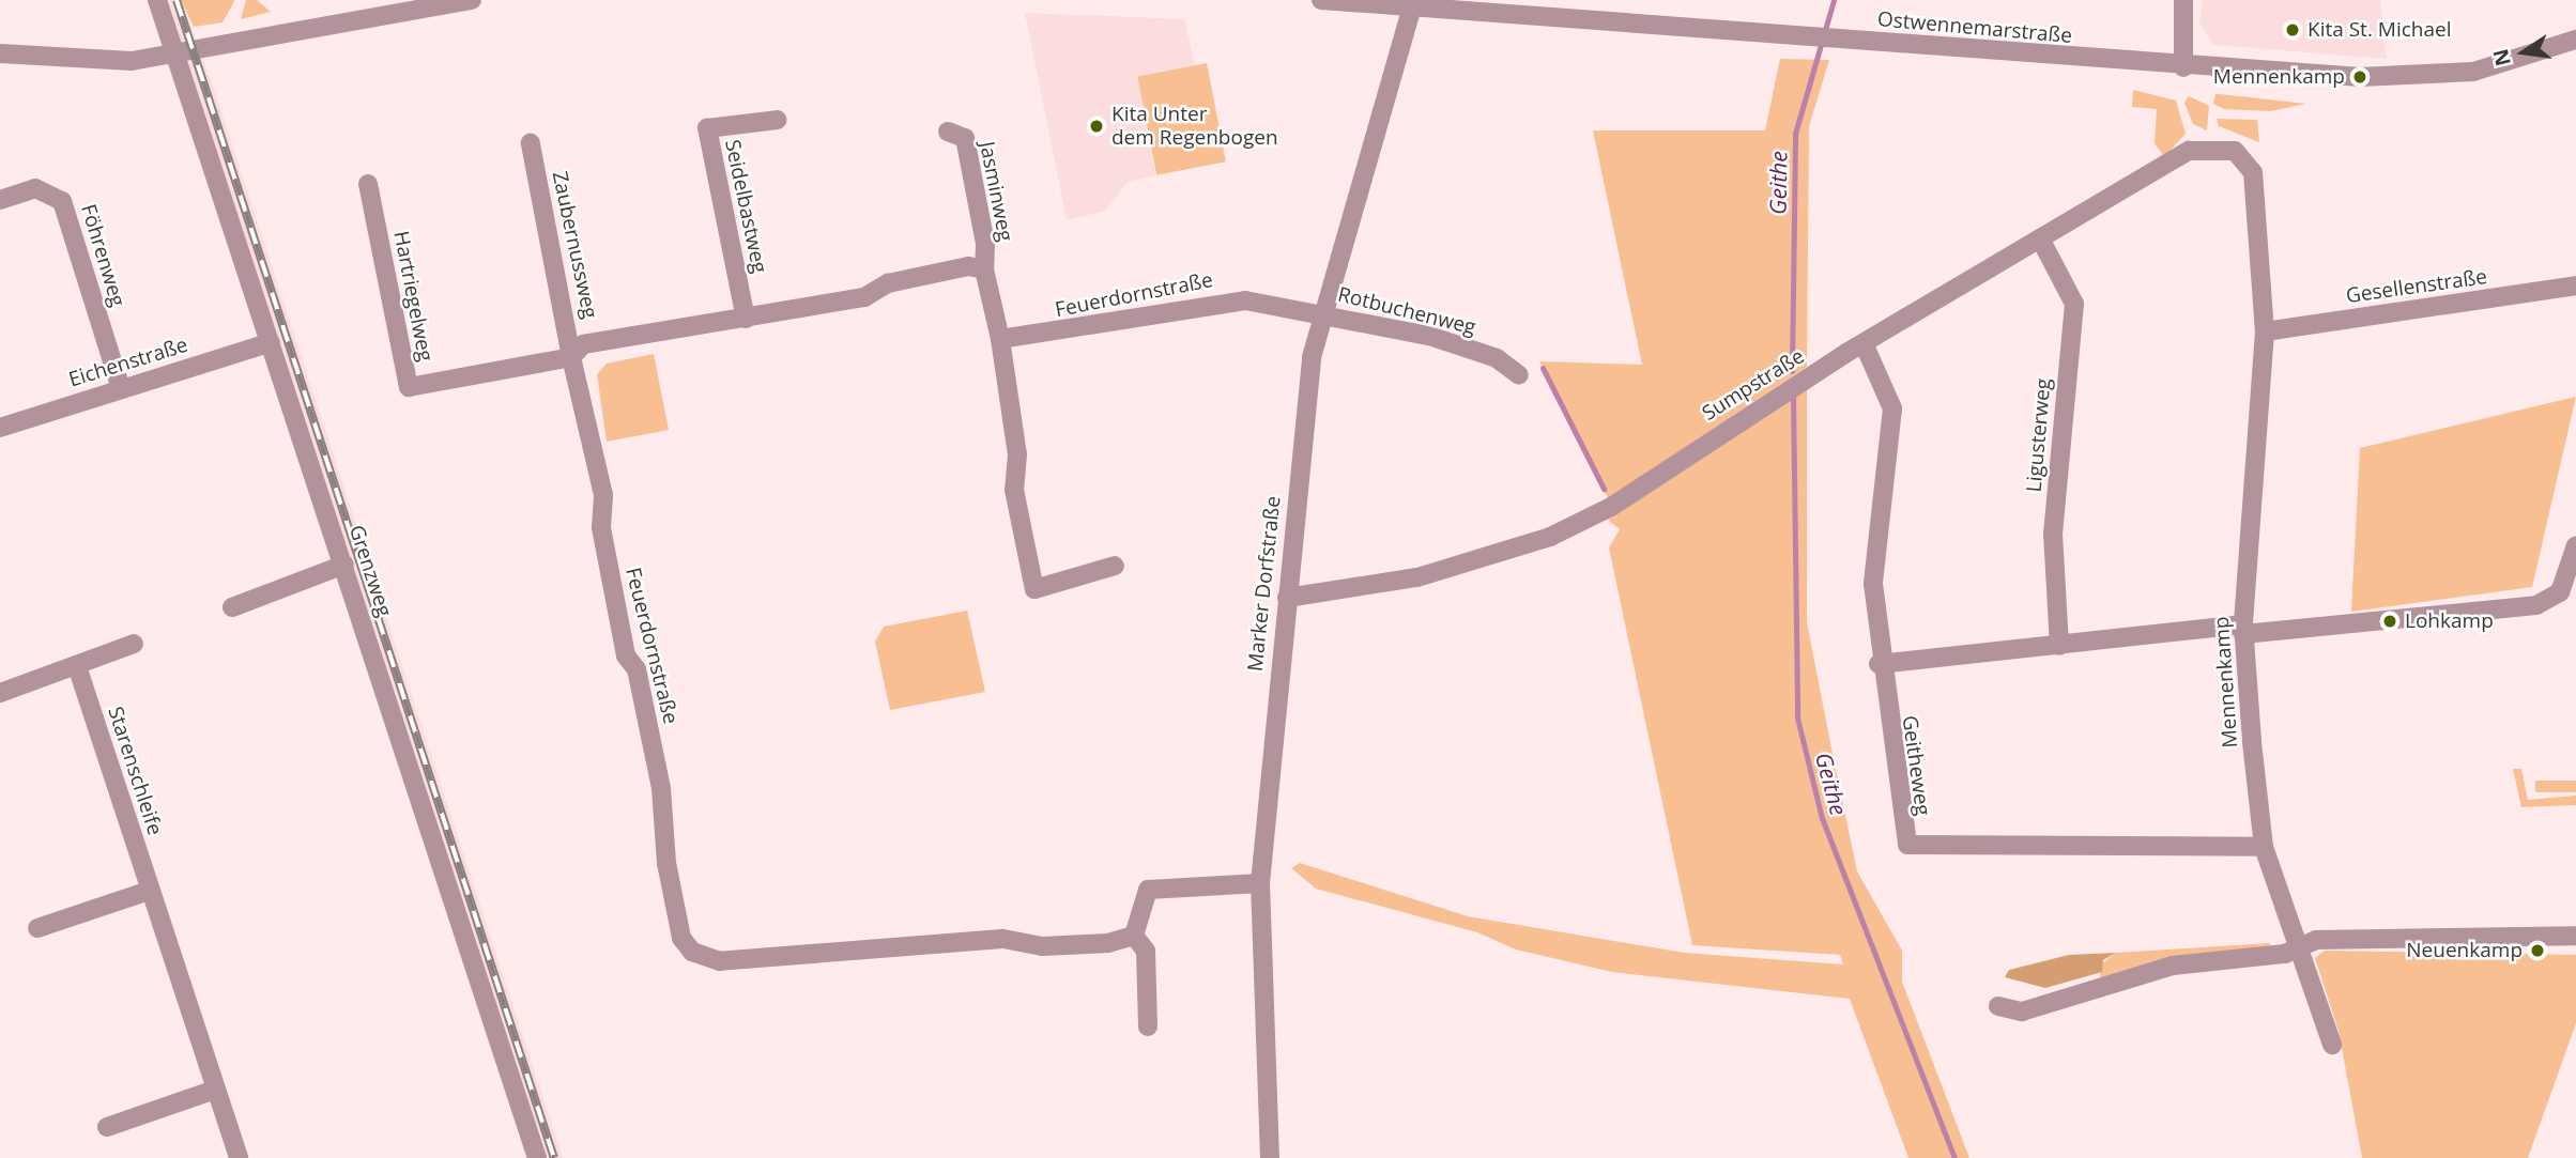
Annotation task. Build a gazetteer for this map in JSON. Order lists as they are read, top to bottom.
{
  "streets": {
    "street": [
      "Ostwennemarstraße",
      "Jasminweg",
      "Seidelbastweg",
      "Zaubernussweg",
      "Föhrenweg",
      "Gesellenstraße",
      "Feuerdornstraße",
      "Hartriegelweg",
      "Rotbuchenweg",
      "Eichenstraße",
      "Sumpstraße",
      "Ligusterweg",
      "Grenzweg",
      "Marker Dorfstraße",
      "Mennenkamp",
      "Geitheweg",
      "Starenschleife"
    ]
  },
  "crossings": [
    ["Ostwennemarstraße", "Marker Dorfstraße"],
    ["Zaubernussweg", "Feuerdornstraße"],
    ["Zaubernussweg", "Hartriegelweg"],
    ["Föhrenweg", "Eichenstraße"],
    ["Gesellenstraße", "Mennenkamp"],
    ["Feuerdornstraße", "Hartriegelweg"],
    ["Feuerdornstraße", "Rotbuchenweg"],
    ["Feuerdornstraße", "Marker Dorfstraße"],
    ["Rotbuchenweg", "Marker Dorfstraße"],
    ["Eichenstraße", "Grenzweg"],
    ["Sumpstraße", "Ligusterweg"],
    ["Sumpstraße", "Marker Dorfstraße"],
    ["Sumpstraße", "Mennenkamp"],
    ["Sumpstraße", "Geitheweg"],
    ["Mennenkamp", "Geitheweg"]
  ],
  "water": ["Geithe"],
  "places": [
    "Kita St. Michael",
    "Mennenkamp",
    "Kita Unter dem Regenbogen",
    "Lohkamp",
    "Neuenkamp"
  ],
  "north": "left"
}
